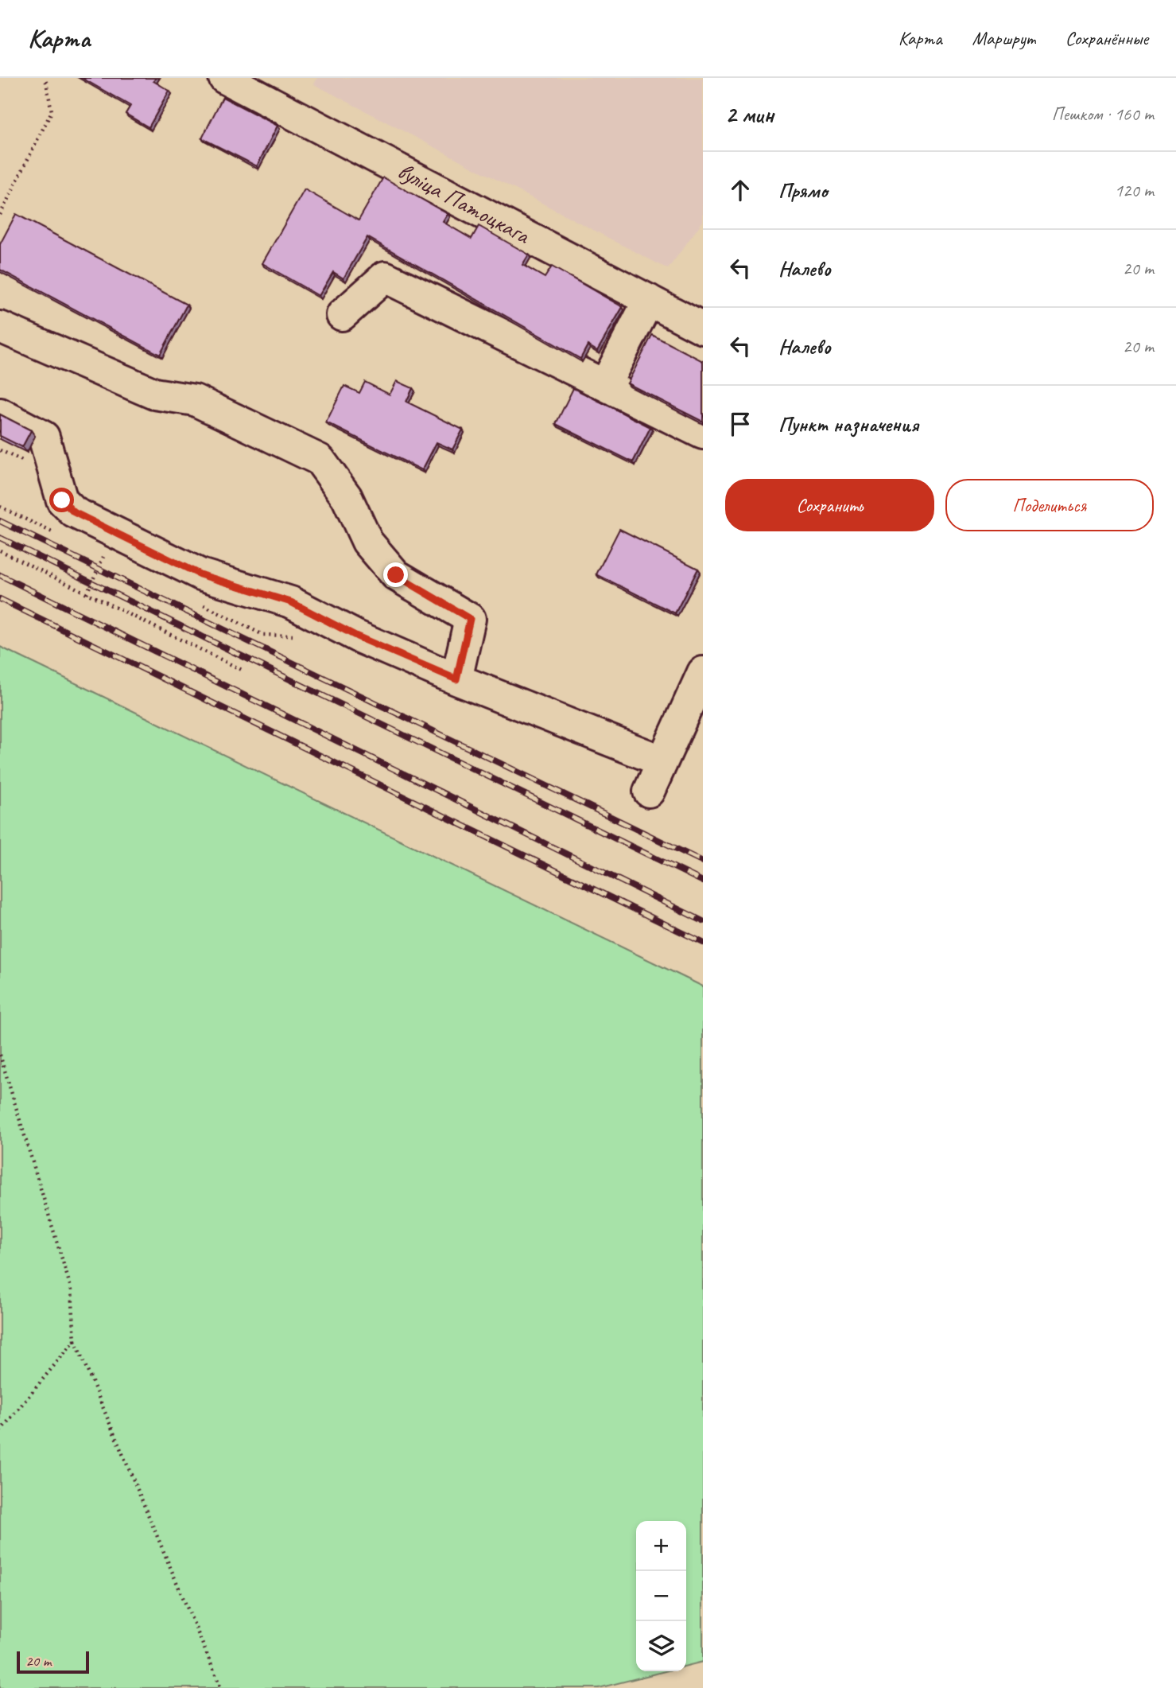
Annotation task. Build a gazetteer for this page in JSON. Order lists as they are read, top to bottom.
{
  "streets": {
    "street": ["вуліца Патоцкага"]
  },
  "scale_bar": "20 m",
  "page": {
    "header": "Карта",
    "nav": ["Карта", "Маршрут", "Сохранённые"],
    "heading": ["2 мин", "Пешком · 160 m"],
    "list": [
      ["Прямо", "120 m"],
      ["Налево", "20 m"],
      ["Налево", "20 m"],
      "Пункт назначения"
    ],
    "buttons": ["Сохранить", "Поделиться"],
    "map_buttons": ["+", "−"],
    "scale": "20 m"
  }
}
